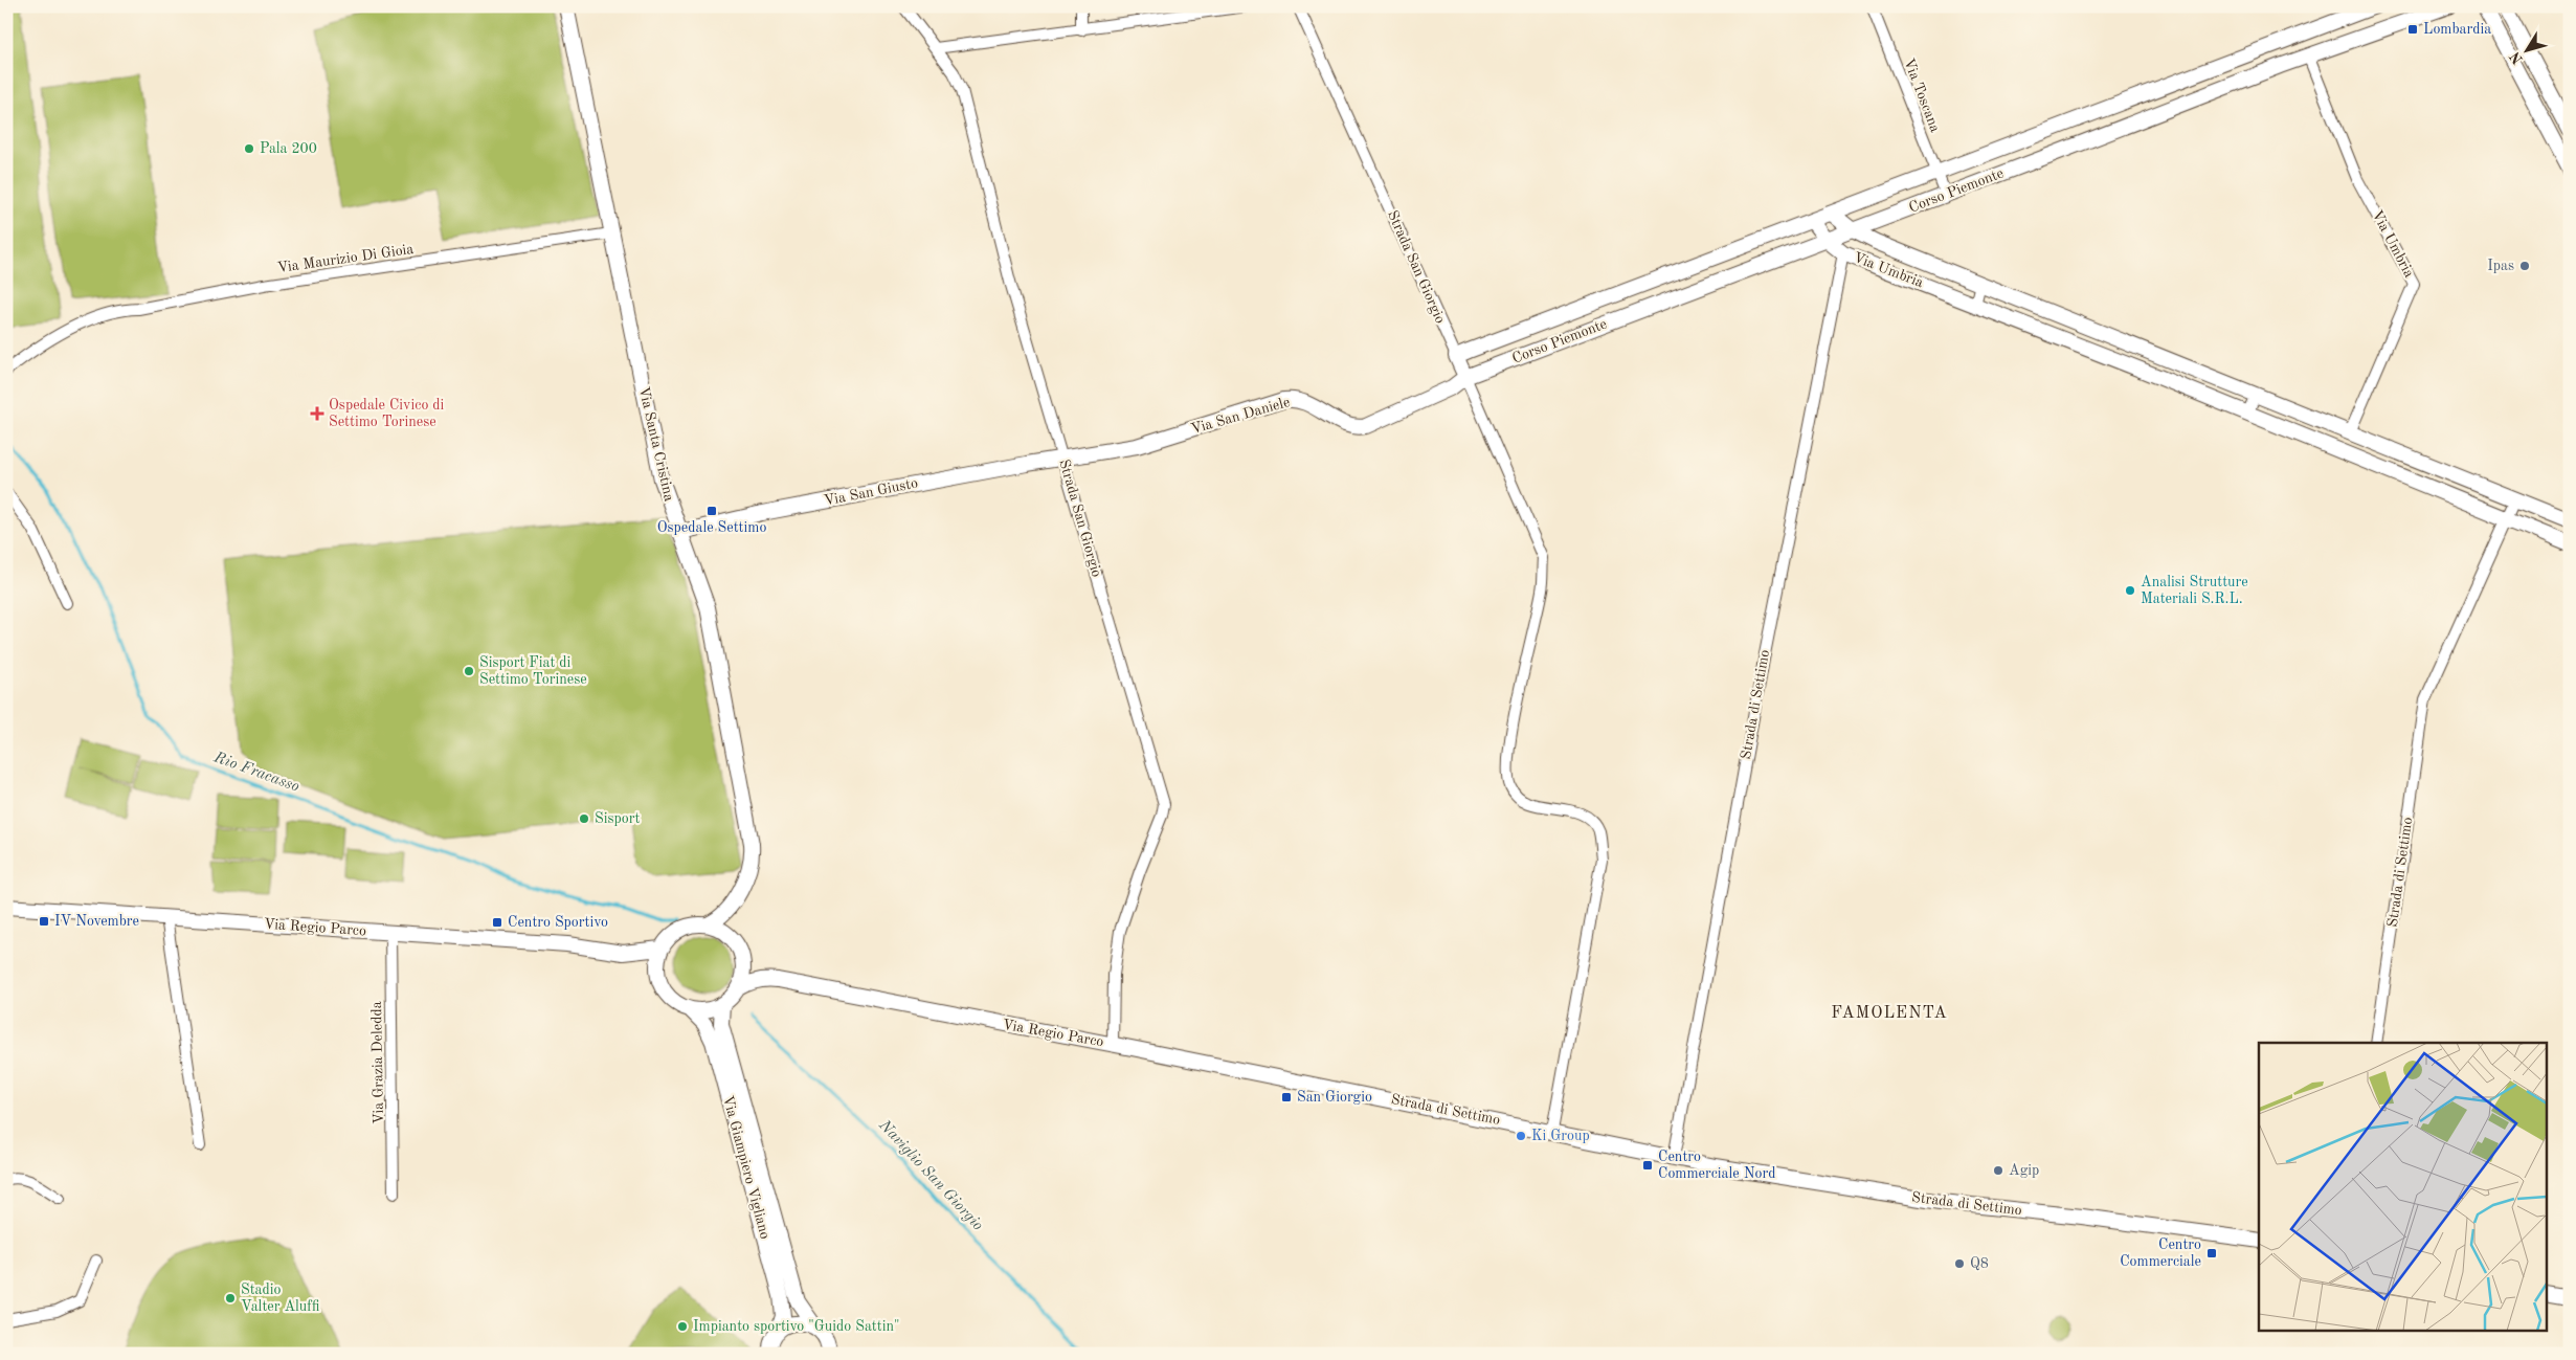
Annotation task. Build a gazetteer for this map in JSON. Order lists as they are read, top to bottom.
{
  "streets": {
    "street": [
      "Via Toscana",
      "Corso Piemonte",
      "Via Umbria",
      "Via Maurizio Di Gioia",
      "Strada San Giorgio",
      "Via San Daniele",
      "Via Santa Cristina",
      "Via San Giusto",
      "Strada di Settimo",
      "Via Regio Parco",
      "Via Grazia Deledda",
      "Via Giampiero Vigliano"
    ]
  },
  "crossings": [
    ["Via Toscana", "Corso Piemonte"],
    ["Corso Piemonte", "Via Umbria"],
    ["Corso Piemonte", "Strada San Giorgio"],
    ["Corso Piemonte", "Via San Daniele"],
    ["Via Umbria", "Strada di Settimo"],
    ["Via Maurizio Di Gioia", "Via Santa Cristina"],
    ["Strada San Giorgio", "Via San Daniele"],
    ["Strada San Giorgio", "Via San Giusto"],
    ["Strada San Giorgio", "Strada di Settimo"],
    ["Strada San Giorgio", "Via Regio Parco"],
    ["Via San Daniele", "Via San Giusto"],
    ["Via Santa Cristina", "Via San Giusto"],
    ["Via Santa Cristina", "Via Regio Parco"],
    ["Via Santa Cristina", "Via Giampiero Vigliano"],
    ["Strada di Settimo", "Via Regio Parco"],
    ["Via Regio Parco", "Via Grazia Deledda"],
    ["Via Regio Parco", "Via Giampiero Vigliano"]
  ],
  "districts": ["FAMOLENTA"],
  "water": ["Rio Fracasso", "Naviglio San Giorgio"],
  "places": {
    "transit": [
      "Lombardia",
      "Ospedale Settimo",
      "IV Novembre",
      "Centro Sportivo",
      "San Giorgio",
      "Centro Commerciale Nord",
      "Centro Commerciale"
    ],
    "other": [
      "Pala 200",
      "Ipas",
      "Analisi Strutture Materiali S.R.L.",
      "Sisport Fiat di Settimo Torinese",
      "Sisport",
      "Ki Group",
      "Agip",
      "Q8",
      "Stadio Valter Aluffi",
      "Impianto sportivo \"Guido Sattin\""
    ],
    "health": ["Ospedale Civico di Settimo Torinese"]
  },
  "north": "bottom left"
}
